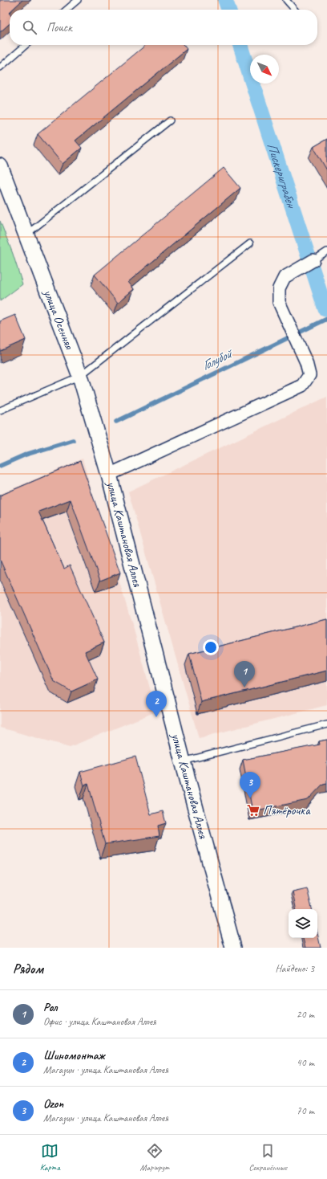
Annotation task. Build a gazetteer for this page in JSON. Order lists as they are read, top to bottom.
{
  "streets": {
    "street": ["улица Осенняя", "улица Каштановая Аллея"]
  },
  "crossings": [
    ["улица Осенняя", "улица Каштановая Аллея"]
  ],
  "water": ["Пискериграбен", "Голубой"],
  "places": {
    "supermarket": ["Пятёрочка"]
  },
  "north": "bottom right",
  "page": {
    "search": "Поиск",
    "pins": ["1", "2", "3"],
    "heading": ["Рядом", "Найдено: 3"],
    "list": [
      {
        "mark": "1",
        "name": "Рол",
        "note": "Офис · улица Каштановая Аллея",
        "value": "20 m"
      },
      {
        "mark": "2",
        "name": "Шиномонтаж",
        "note": "Магазин · улица Каштановая Аллея",
        "value": "40 m"
      },
      {
        "mark": "3",
        "name": "Ozon",
        "note": "Магазин · улица Каштановая Аллея",
        "value": "70 m"
      }
    ],
    "nav": ["Карта", "Маршрут", "Сохранённые"]
  }
}
